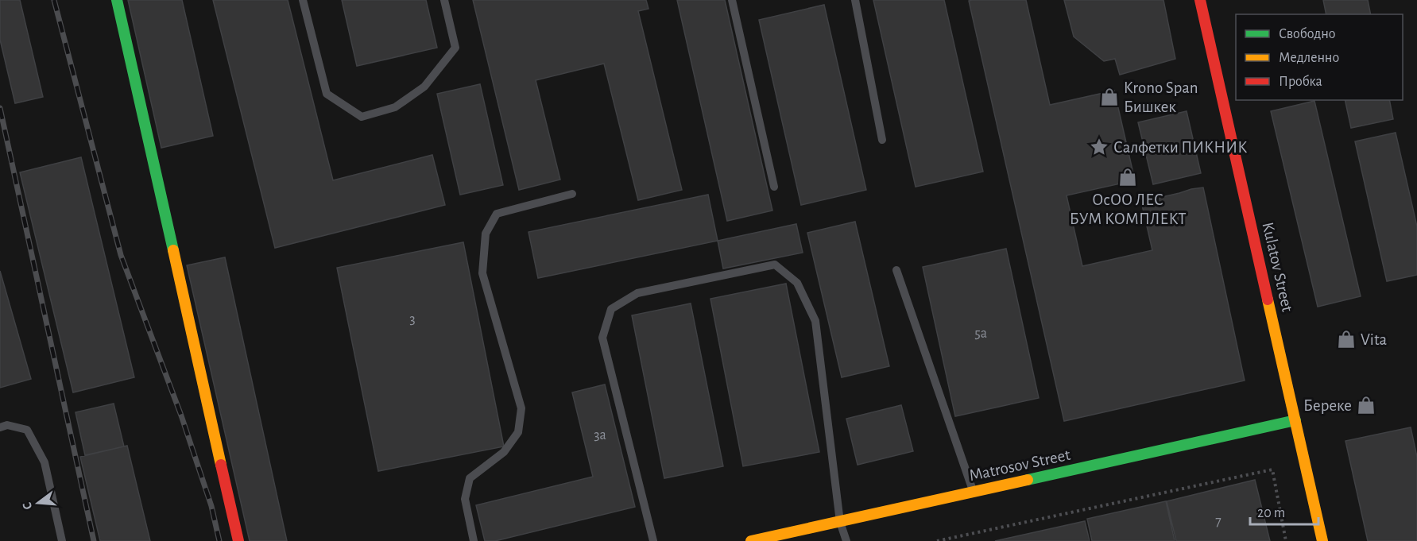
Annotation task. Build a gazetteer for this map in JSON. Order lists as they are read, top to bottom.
{
  "streets": {
    "street": ["Kulatov Street", "Matrosov Street"]
  },
  "crossings": [
    ["Kulatov Street", "Matrosov Street"]
  ],
  "places": {
    "shop": [
      "Krono Span Бишкек",
      "ОсОО ЛЕС БУМ КОМПЛЕКТ",
      "Vita",
      "Береке"
    ],
    "place": ["Салфетки ПИКНИК"]
  },
  "house_numbers": [
    "3",
    "5а",
    "3а",
    "7"
  ],
  "legend": ["Свободно", "Медленно", "Пробка"],
  "scale_bar": "20 m",
  "north": "left"
}
